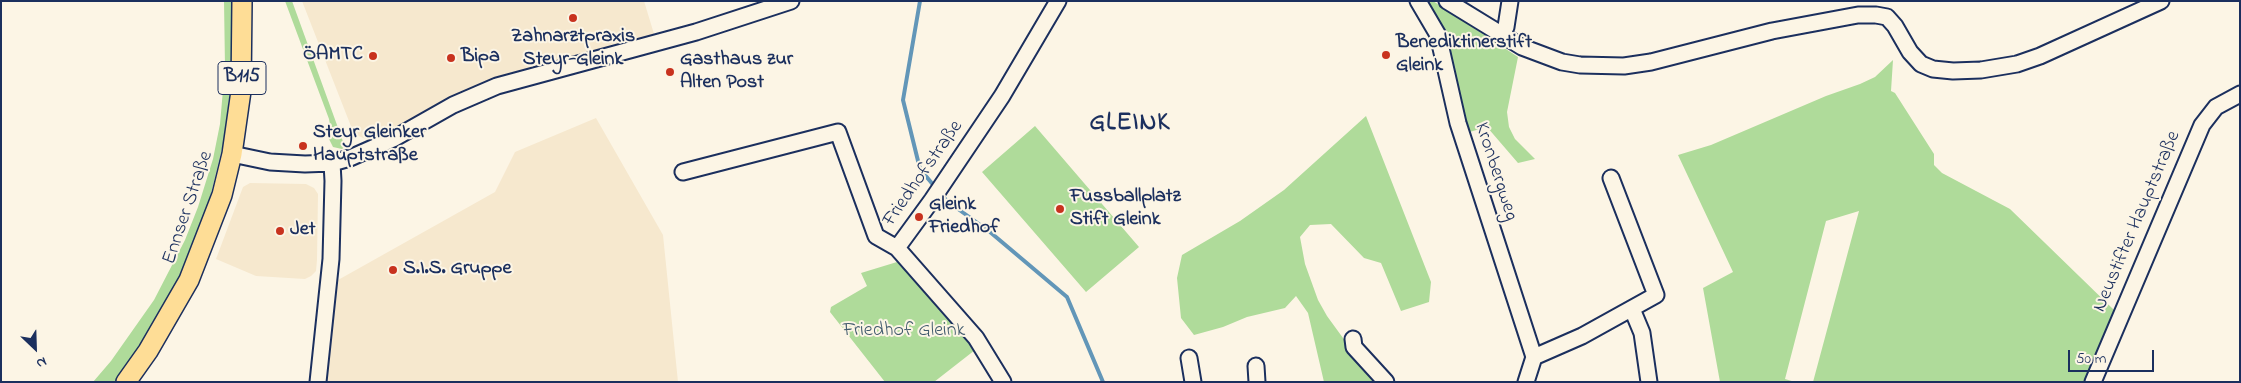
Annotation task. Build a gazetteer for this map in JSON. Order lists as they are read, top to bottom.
{
  "streets": {
    "main road": ["B115", "Ennser Straße"],
    "street": ["Kronbergweg", "Friedhofstraße", "Neustifter Hauptstraße"]
  },
  "districts": ["GLEINK"],
  "parks": ["Friedhof Gleink"],
  "places": [
    "Zahnarztpraxis Steyr-Gleink",
    "Benediktinerstift Gleink",
    "ÖAMTC",
    "Bipa",
    "Gasthaus zur Alten Post",
    "Steyr Gleinker Hauptstraße",
    "Fussballplatz Stift Gleink",
    "Gleink Friedhof",
    "Jet",
    "S.I.S. Gruppe"
  ],
  "scale_bar": "50 m",
  "north": "bottom right"
}
